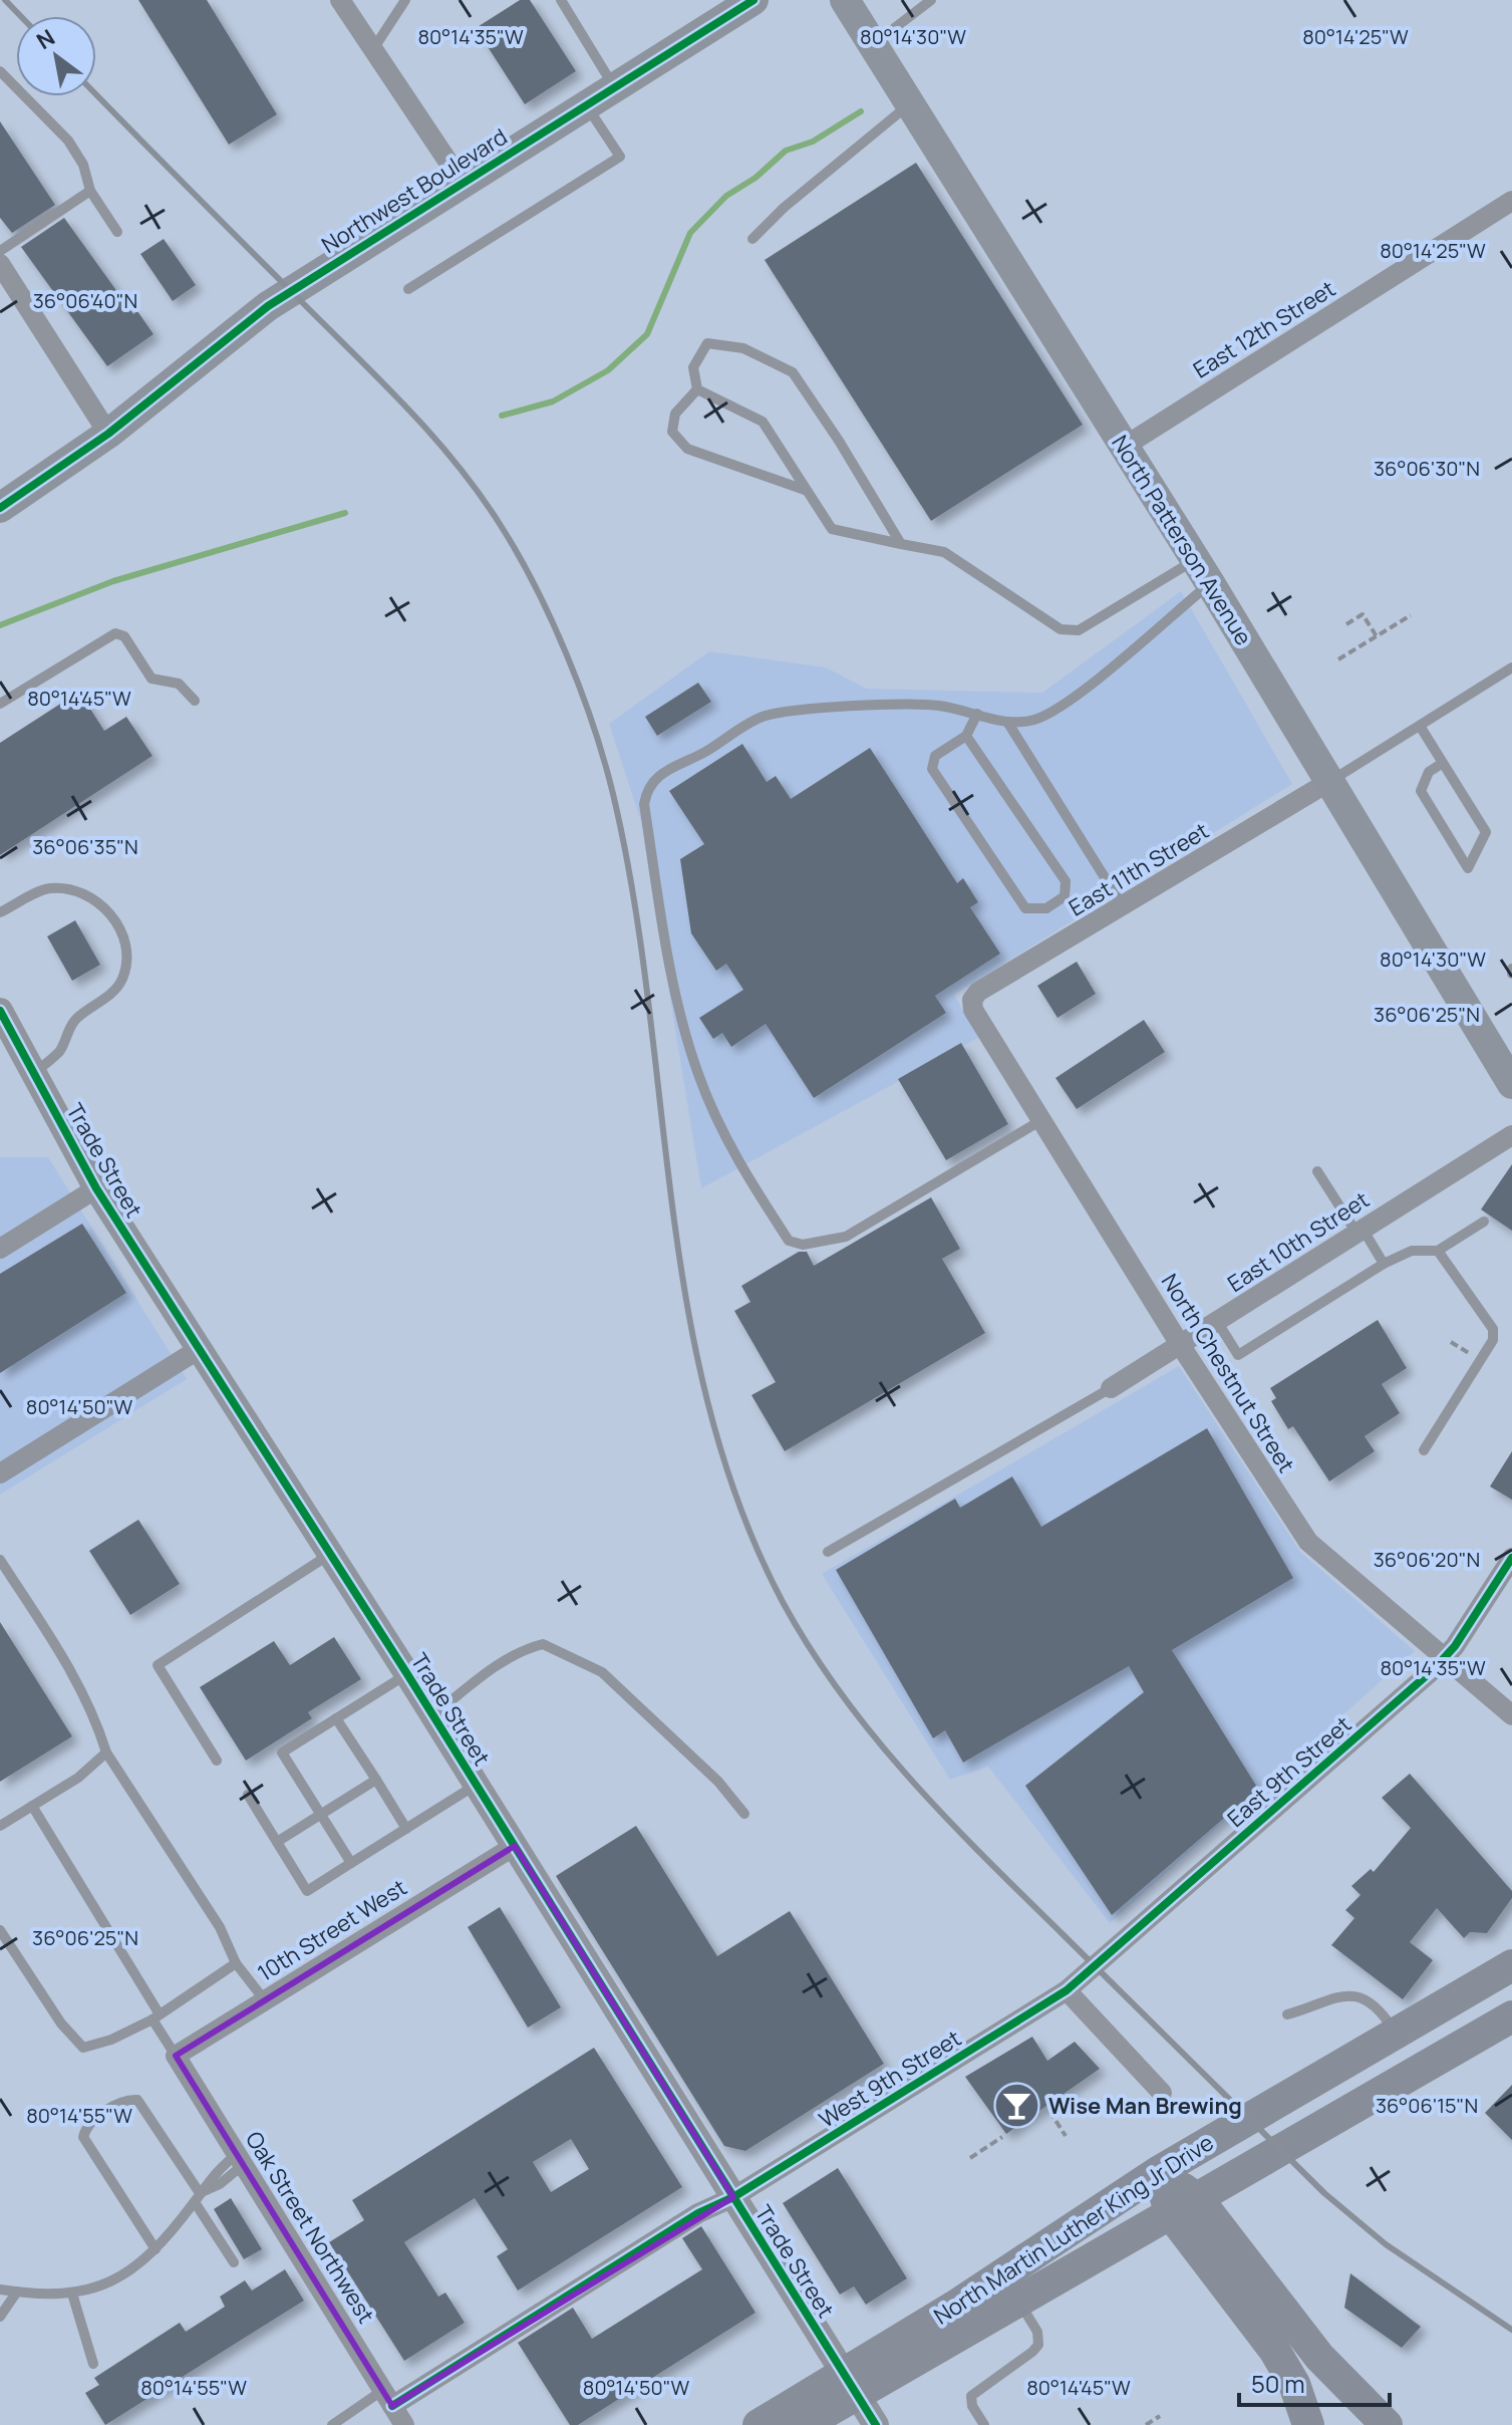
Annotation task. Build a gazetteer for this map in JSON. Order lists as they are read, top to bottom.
{
  "streets": {
    "main road": ["Northwest Boulevard", "North Patterson Avenue", "North Martin Luther King Jr Drive"],
    "street": [
      "East 12th Street",
      "East 11th Street",
      "Trade Street",
      "East 10th Street",
      "North Chestnut Street",
      "East 9th Street",
      "10th Street West",
      "West 9th Street",
      "Oak Street Northwest"
    ]
  },
  "crossings": [
    ["East 12th Street", "North Patterson Avenue"],
    ["North Patterson Avenue", "East 11th Street"],
    ["East 11th Street", "North Chestnut Street"],
    ["Trade Street", "10th Street West"],
    ["Trade Street", "West 9th Street"],
    ["Trade Street", "North Martin Luther King Jr Drive"],
    ["East 10th Street", "North Chestnut Street"],
    ["North Chestnut Street", "East 9th Street"],
    ["East 9th Street", "West 9th Street"],
    ["10th Street West", "Oak Street Northwest"],
    ["West 9th Street", "Oak Street Northwest"]
  ],
  "places": {
    "bar": ["Wise Man Brewing"]
  },
  "scale_bar": "50 m",
  "north": "top left",
  "coordinates": [
    "80°14'35\"W",
    "80°14'30\"W",
    "80°14'25\"W",
    "36°06'40\"N",
    "36°06'30\"N",
    "80°14'45\"W",
    "36°06'35\"N",
    "36°06'25\"N",
    "80°14'50\"W",
    "36°06'20\"N",
    "36°06'15\"N",
    "80°14'55\"W"
  ]
}
